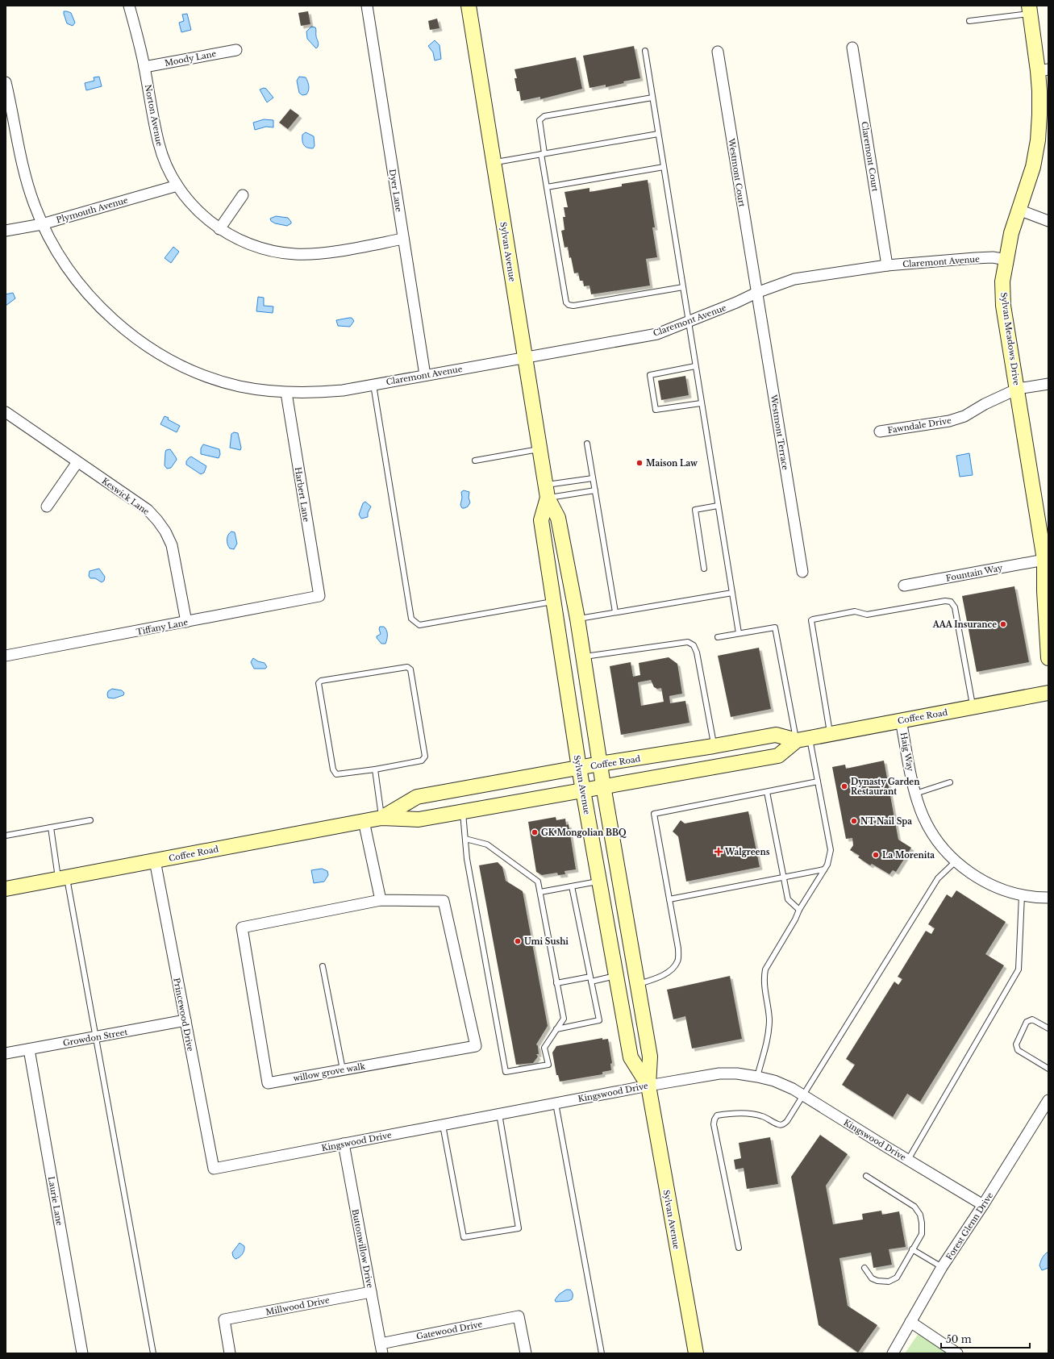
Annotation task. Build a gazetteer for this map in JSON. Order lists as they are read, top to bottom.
{
  "streets": {
    "main road": ["Sylvan Avenue", "Sylvan Meadows Drive", "Coffee Road"],
    "street": [
      "Moody Lane",
      "Norton Avenue",
      "Claremont Court",
      "Westmont Court",
      "Dyer Lane",
      "Plymouth Avenue",
      "Claremont Avenue",
      "Fawndale Drive",
      "Westmont Terrace",
      "Harbert Lane",
      "Keswick Lane",
      "Fountain Way",
      "Tiffany Lane",
      "Haig Way",
      "Princewood Drive",
      "Growdon Street",
      "willow grove walk",
      "Kingswood Drive",
      "Laurie Lane",
      "Forest Glenn Drive",
      "Buttonwillow Drive",
      "Millwood Drive",
      "Gatewood Drive"
    ]
  },
  "crossings": [
    ["Moody Lane", "Norton Avenue"],
    ["Norton Avenue", "Dyer Lane"],
    ["Norton Avenue", "Plymouth Avenue"],
    ["Claremont Court", "Claremont Avenue"],
    ["Westmont Court", "Claremont Avenue"],
    ["Westmont Court", "Westmont Terrace"],
    ["Dyer Lane", "Claremont Avenue"],
    ["Plymouth Avenue", "Claremont Avenue"],
    ["Sylvan Avenue", "Claremont Avenue"],
    ["Sylvan Avenue", "Coffee Road"],
    ["Sylvan Avenue", "Kingswood Drive"],
    ["Claremont Avenue", "Sylvan Meadows Drive"],
    ["Claremont Avenue", "Westmont Terrace"],
    ["Claremont Avenue", "Harbert Lane"],
    ["Sylvan Meadows Drive", "Fawndale Drive"],
    ["Sylvan Meadows Drive", "Fountain Way"],
    ["Harbert Lane", "Tiffany Lane"],
    ["Keswick Lane", "Tiffany Lane"],
    ["Coffee Road", "Haig Way"],
    ["Coffee Road", "Princewood Drive"],
    ["Princewood Drive", "Growdon Street"],
    ["Princewood Drive", "Kingswood Drive"],
    ["Growdon Street", "Laurie Lane"],
    ["Kingswood Drive", "Forest Glenn Drive"],
    ["Kingswood Drive", "Buttonwillow Drive"],
    ["Buttonwillow Drive", "Millwood Drive"],
    ["Buttonwillow Drive", "Gatewood Drive"]
  ],
  "places": {
    "other": [
      "Maison Law",
      "AAA Insurance",
      "Dynasty Garden Restaurant",
      "NT Nail Spa",
      "GK Mongolian BBQ",
      "La Morenita",
      "Umi Sushi"
    ],
    "health": ["Walgreens"]
  },
  "scale_bar": "50 m"
}
